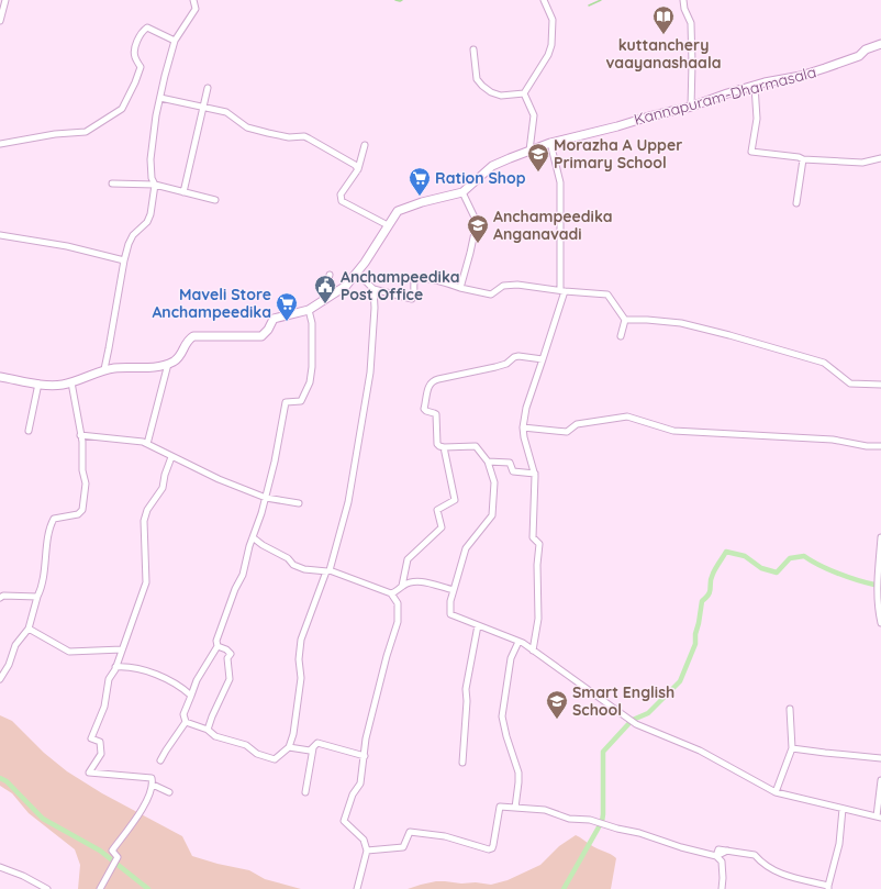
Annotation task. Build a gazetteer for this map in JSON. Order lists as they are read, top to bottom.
{
  "streets": {
    "main road": ["Kannapuram-Dharmasala"]
  },
  "places": {
    "library": ["kuttanchery vaayanashaala"],
    "school or university": ["Morazha A Upper Primary School", "Anchampeedika Anganavadi", "Smart English School"],
    "supermarket": ["Ration Shop", "Maveli Store Anchampeedika"],
    "public building": ["Anchampeedika Post Office"]
  }
}
